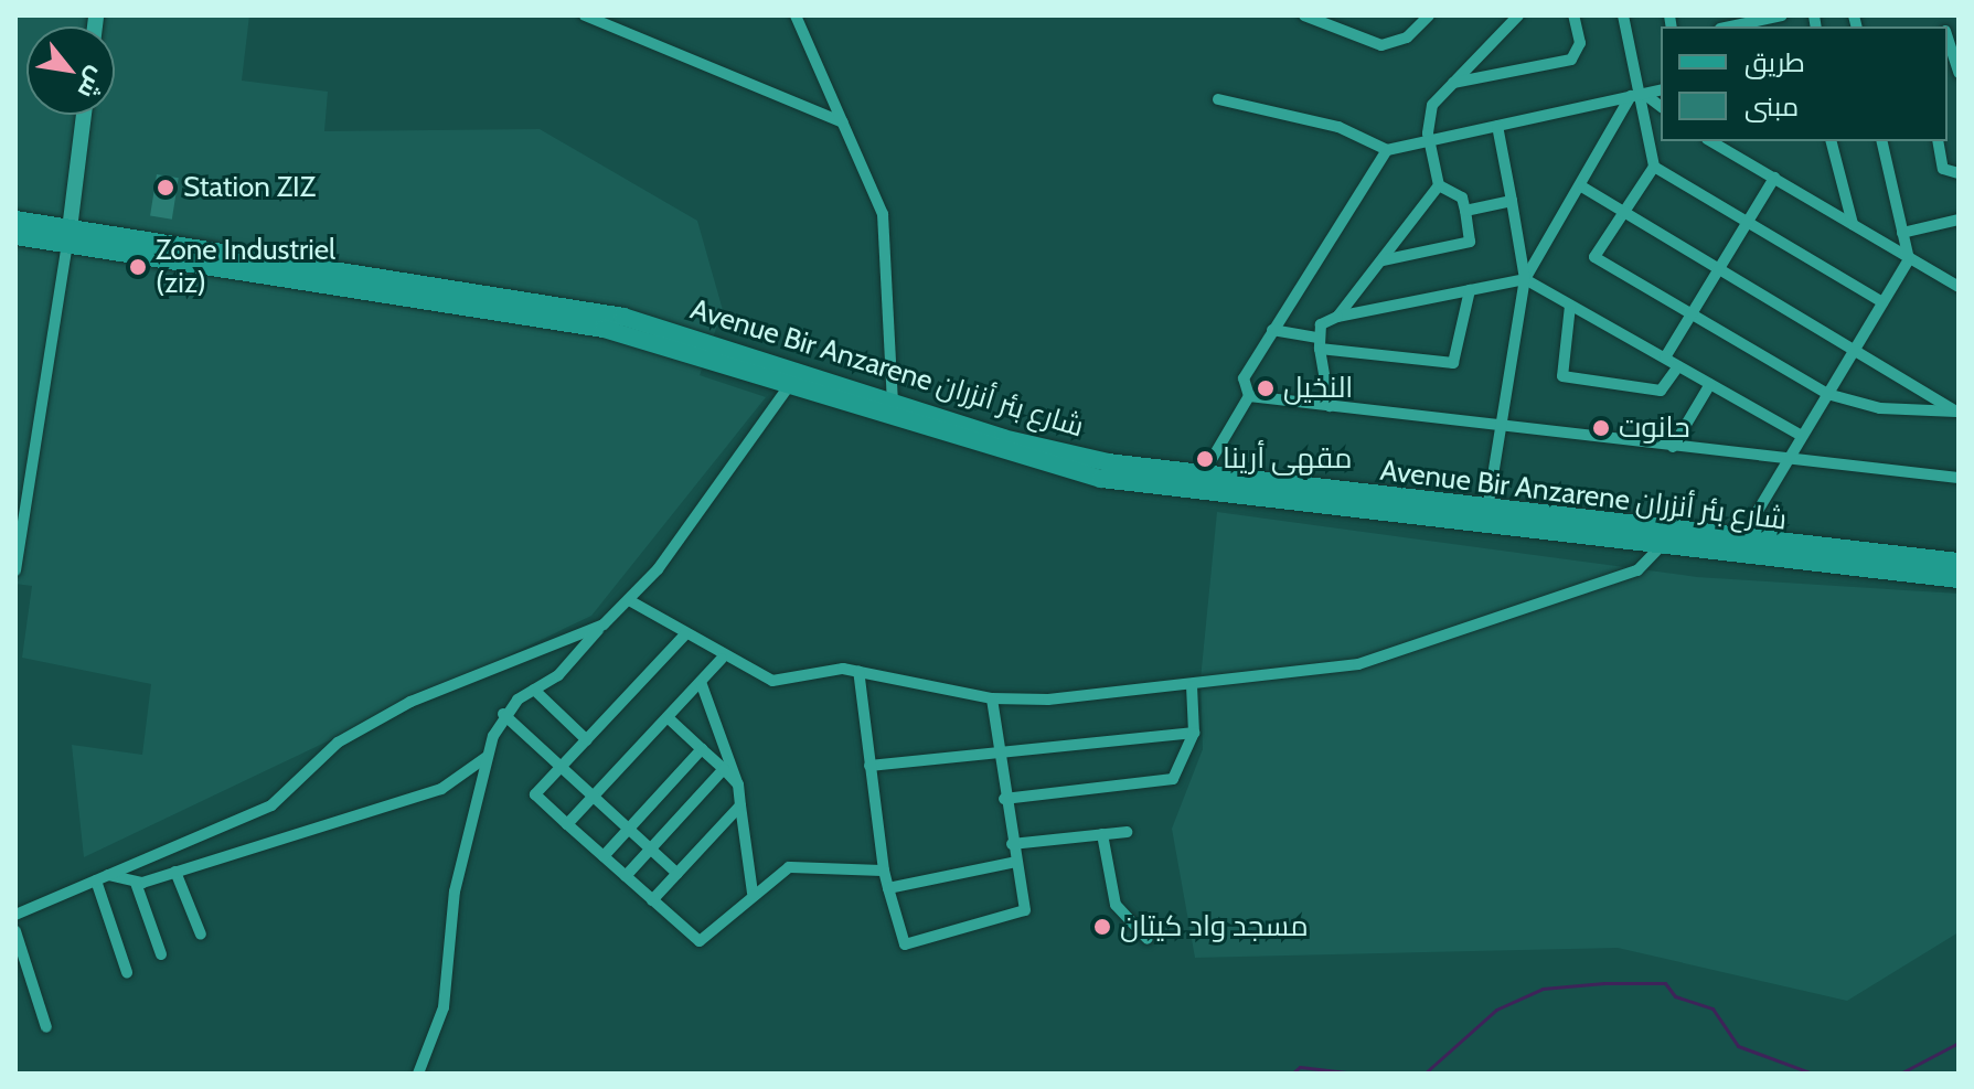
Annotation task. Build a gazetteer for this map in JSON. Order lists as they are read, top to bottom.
{
  "streets": {
    "main road": ["Avenue Bir Anzarene شارع بئر أنزران"]
  },
  "places": [
    "Station ZIZ",
    "Zone Industriel (ziz)",
    "النخيل",
    "حانوت",
    "مقهى أرينا",
    "مسجد واد كيتان"
  ],
  "legend": ["طريق", "مبنى"],
  "north": "bottom right"
}
